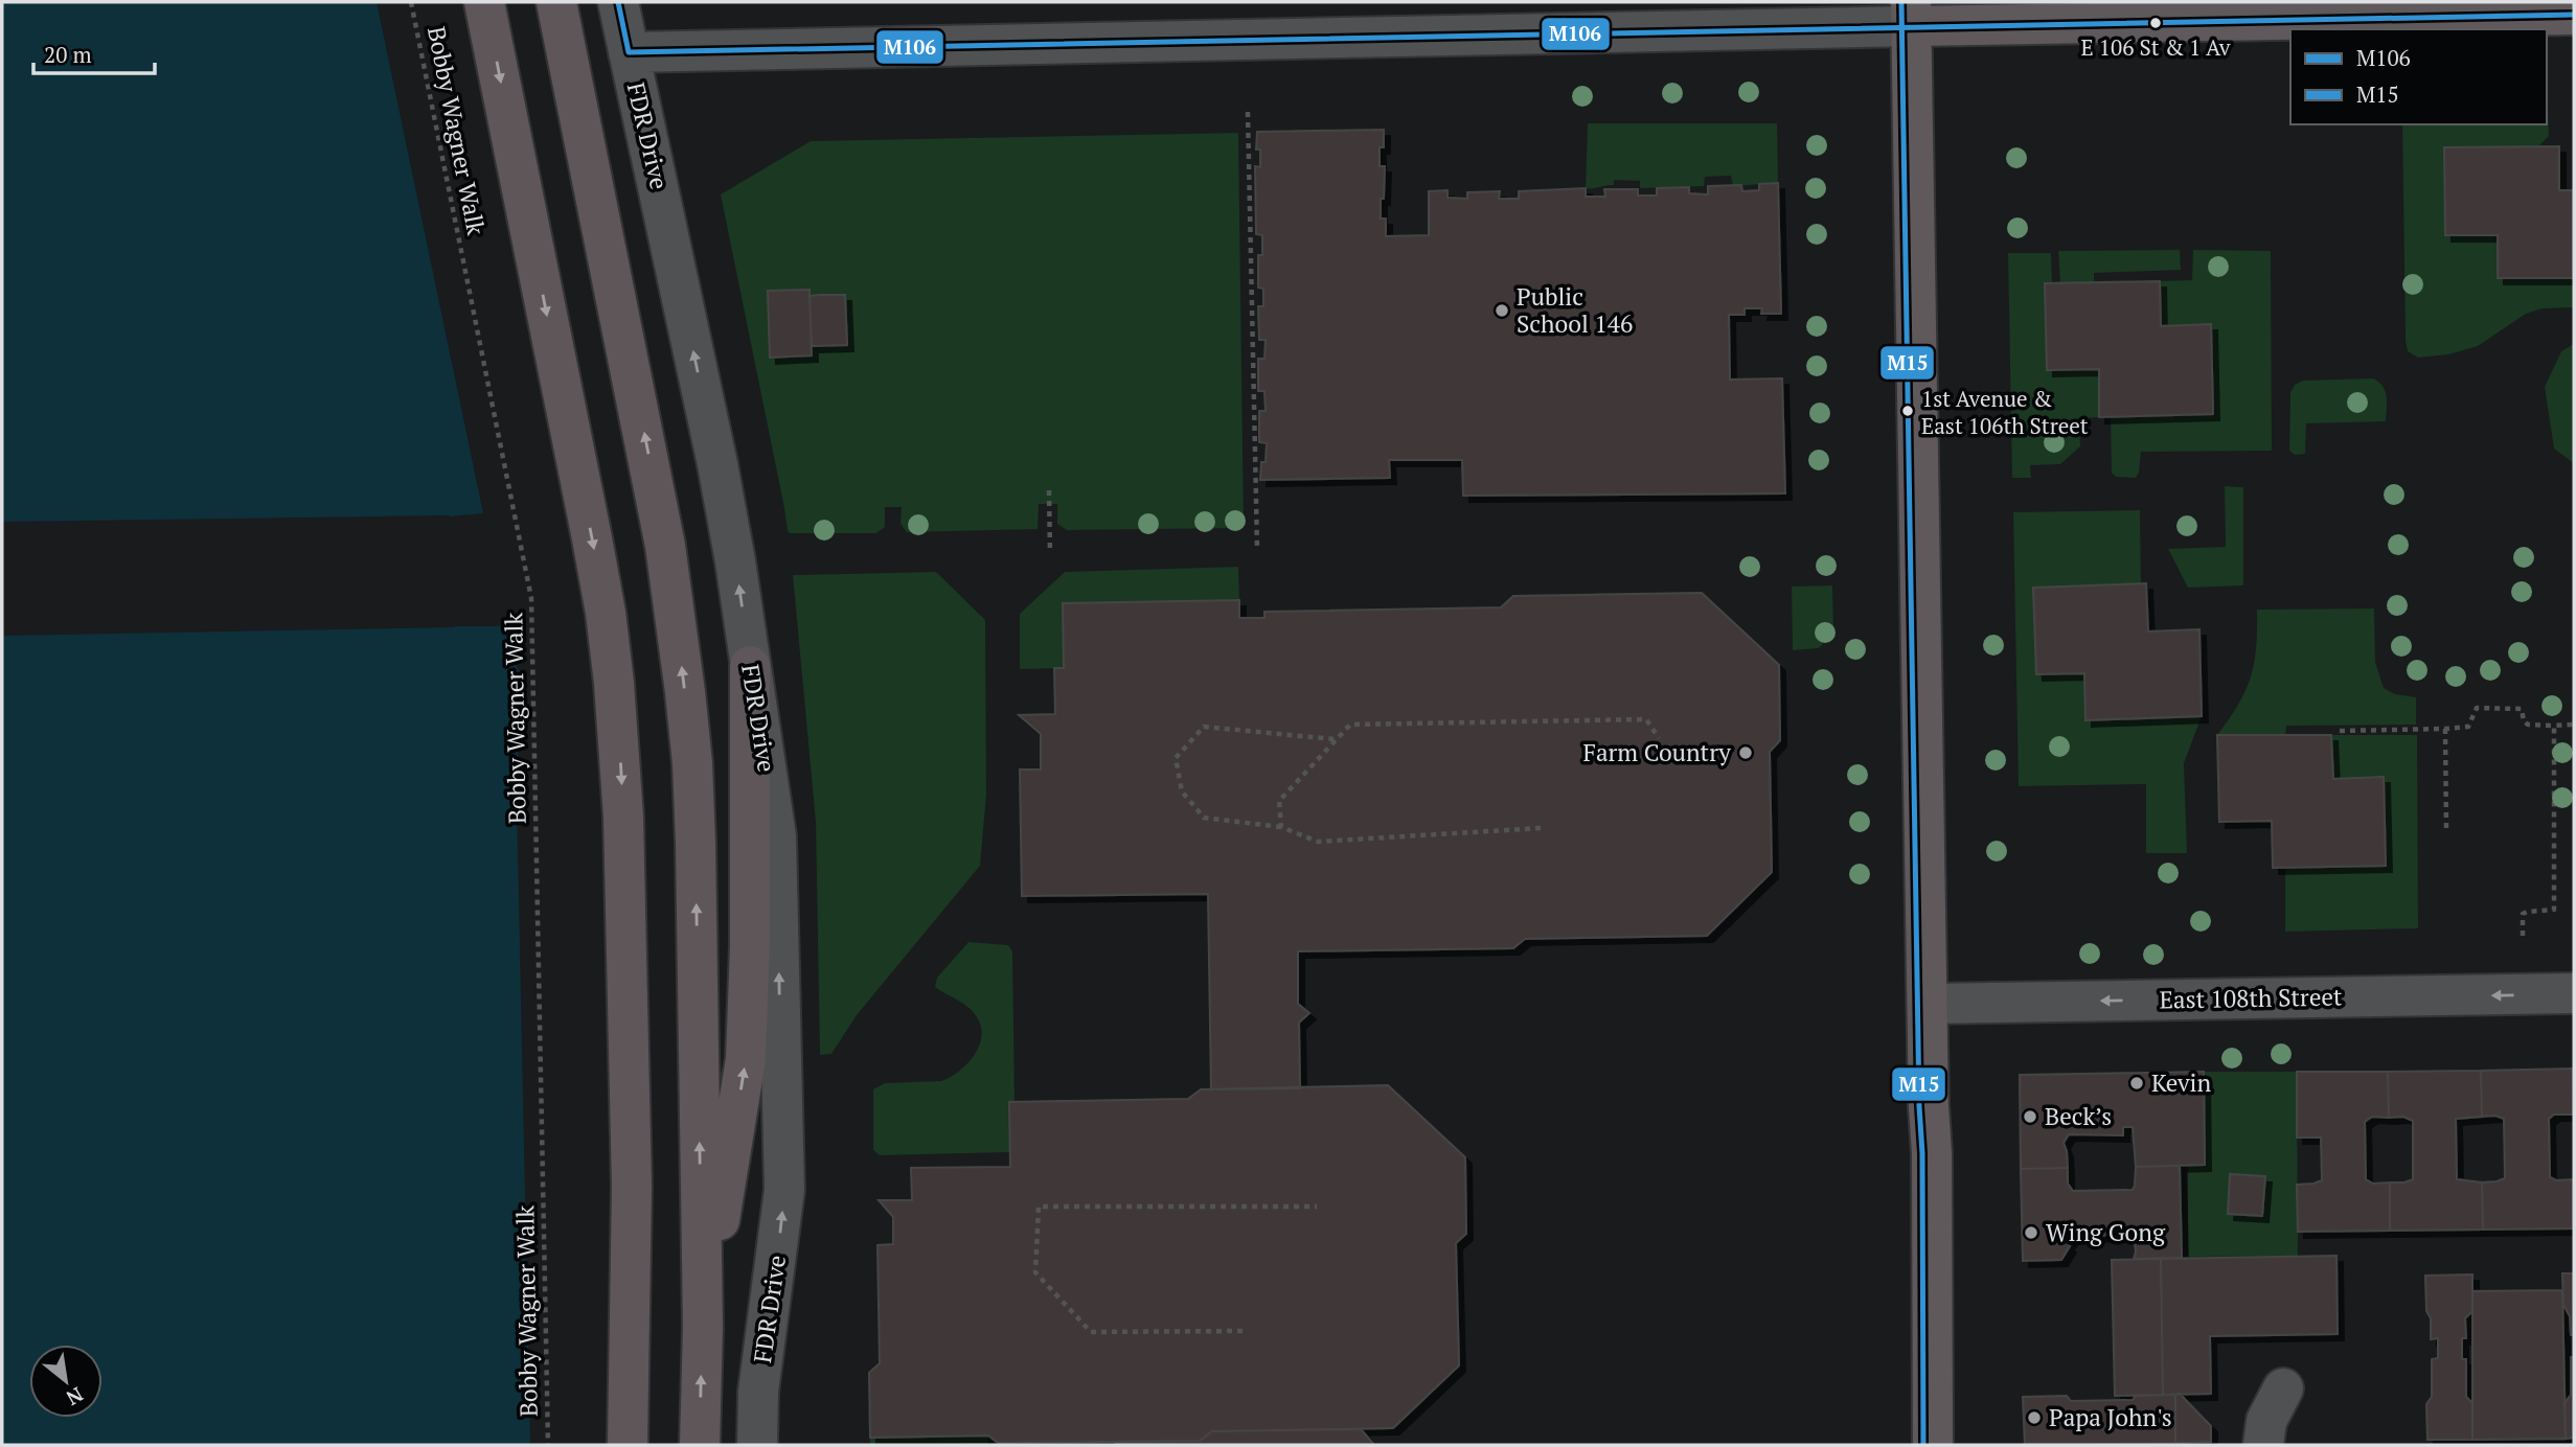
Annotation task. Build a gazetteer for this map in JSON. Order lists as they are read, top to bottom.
{
  "streets": {
    "street": ["FDR Drive", "East 108th Street"],
    "path": ["Bobby Wagner Walk"]
  },
  "one_way": ["FDR Drive", "East 108th Street"],
  "places": [
    "E 106 St & 1 Av",
    "Public School 146",
    "1st Avenue & East 106th Street",
    "Farm Country",
    "Kevin",
    "Beck’s",
    "Wing Gong",
    "Papa John's"
  ],
  "lines": ["transit line M106", "transit line M15"],
  "legend": ["M106", "M15"],
  "scale_bar": "20 m",
  "north": "bottom right"
}
